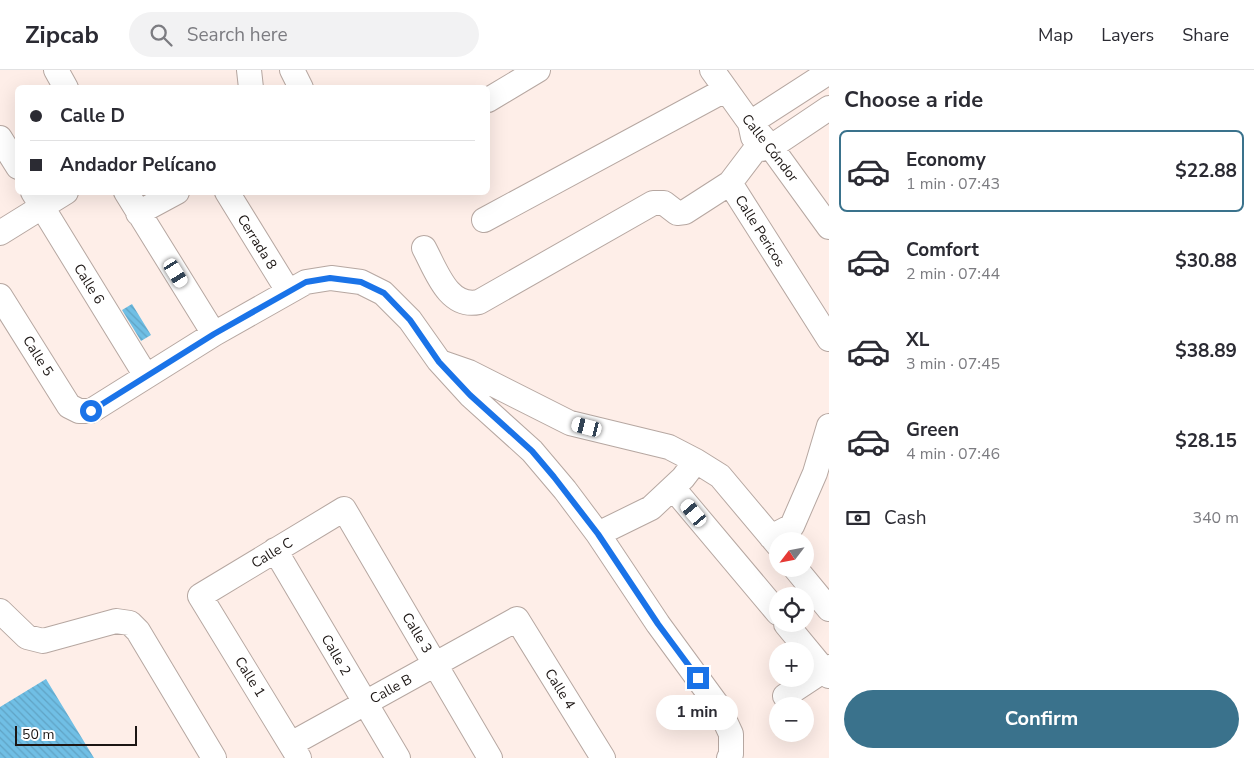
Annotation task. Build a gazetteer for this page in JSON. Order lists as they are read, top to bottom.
{
  "streets": {
    "street": [
      "Calle Cóndor",
      "Calle Pericos",
      "Cerrada 8",
      "Calle 6",
      "Calle 5",
      "Calle C",
      "Calle 3",
      "Calle 2",
      "Calle 1",
      "Calle B",
      "Calle 4"
    ]
  },
  "crossings": [
    ["Calle Cóndor", "Calle Pericos"],
    ["Calle 6", "Calle 5"],
    ["Calle C", "Calle 3"],
    ["Calle C", "Calle 2"],
    ["Calle C", "Calle 1"],
    ["Calle 3", "Calle B"],
    ["Calle 2", "Calle B"],
    ["Calle 1", "Calle B"],
    ["Calle B", "Calle 4"]
  ],
  "scale_bar": "50 m",
  "north": "bottom left",
  "page": {
    "header": "Zipcab",
    "search": "Search here",
    "nav": ["Map", "Layers", "Share"],
    "heading": "Choose a ride",
    "banner": ["Calle D", "Andador Pelícano"],
    "list": [
      {
        "name": "Economy",
        "note": "1 min · 07:43",
        "value": "$22.88"
      },
      {
        "name": "Comfort",
        "note": "2 min · 07:44",
        "value": "$30.88"
      },
      {
        "name": "XL",
        "note": "3 min · 07:45",
        "value": "$38.89"
      },
      {
        "name": "Green",
        "note": "4 min · 07:46",
        "value": "$28.15"
      }
    ],
    "pay": ["Cash", "340 m"],
    "map_buttons": ["+", "−"],
    "buttons": "Confirm",
    "bubble": "1 min",
    "scale": "50 m"
  }
}
